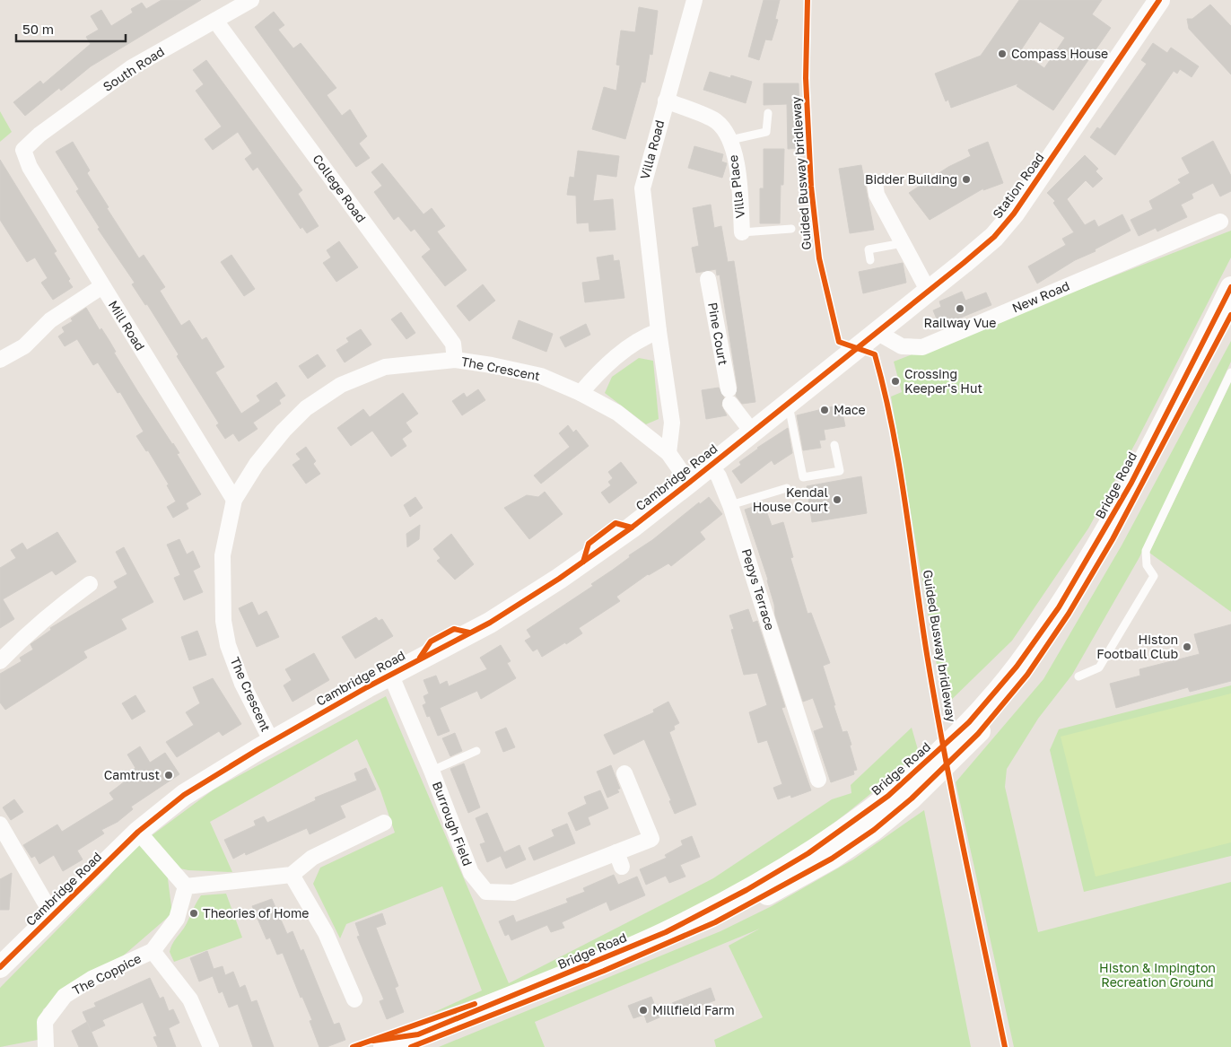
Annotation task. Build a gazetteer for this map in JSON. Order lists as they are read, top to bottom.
{
  "streets": {
    "main road": ["Station Road", "Cambridge Road", "Bridge Road"],
    "street": [
      "South Road",
      "Villa Road",
      "Villa Place",
      "College Road",
      "New Road",
      "Mill Road",
      "Pine Court",
      "The Crescent",
      "Pepys Terrace",
      "Burrough Field",
      "The Coppice"
    ],
    "cycle path": ["Guided Busway bridleway"]
  },
  "crossings": [
    ["South Road", "College Road"],
    ["South Road", "Mill Road"],
    ["Villa Road", "Villa Place"],
    ["Villa Road", "The Crescent"],
    ["Station Road", "New Road"],
    ["Station Road", "Cambridge Road"],
    ["College Road", "The Crescent"],
    ["Mill Road", "The Crescent"],
    ["Pine Court", "Cambridge Road"],
    ["The Crescent", "Cambridge Road"],
    ["Cambridge Road", "Pepys Terrace"],
    ["Cambridge Road", "Burrough Field"]
  ],
  "parks": ["Histon & Impington Recreation Ground"],
  "places": [
    "Compass House",
    "Bidder Building",
    "Railway Vue",
    "Crossing Keeper's Hut",
    "Mace",
    "Kendal House Court",
    "Histon Football Club",
    "Camtrust",
    "Theories of Home",
    "Millfield Farm"
  ],
  "scale_bar": "50 m"
}
